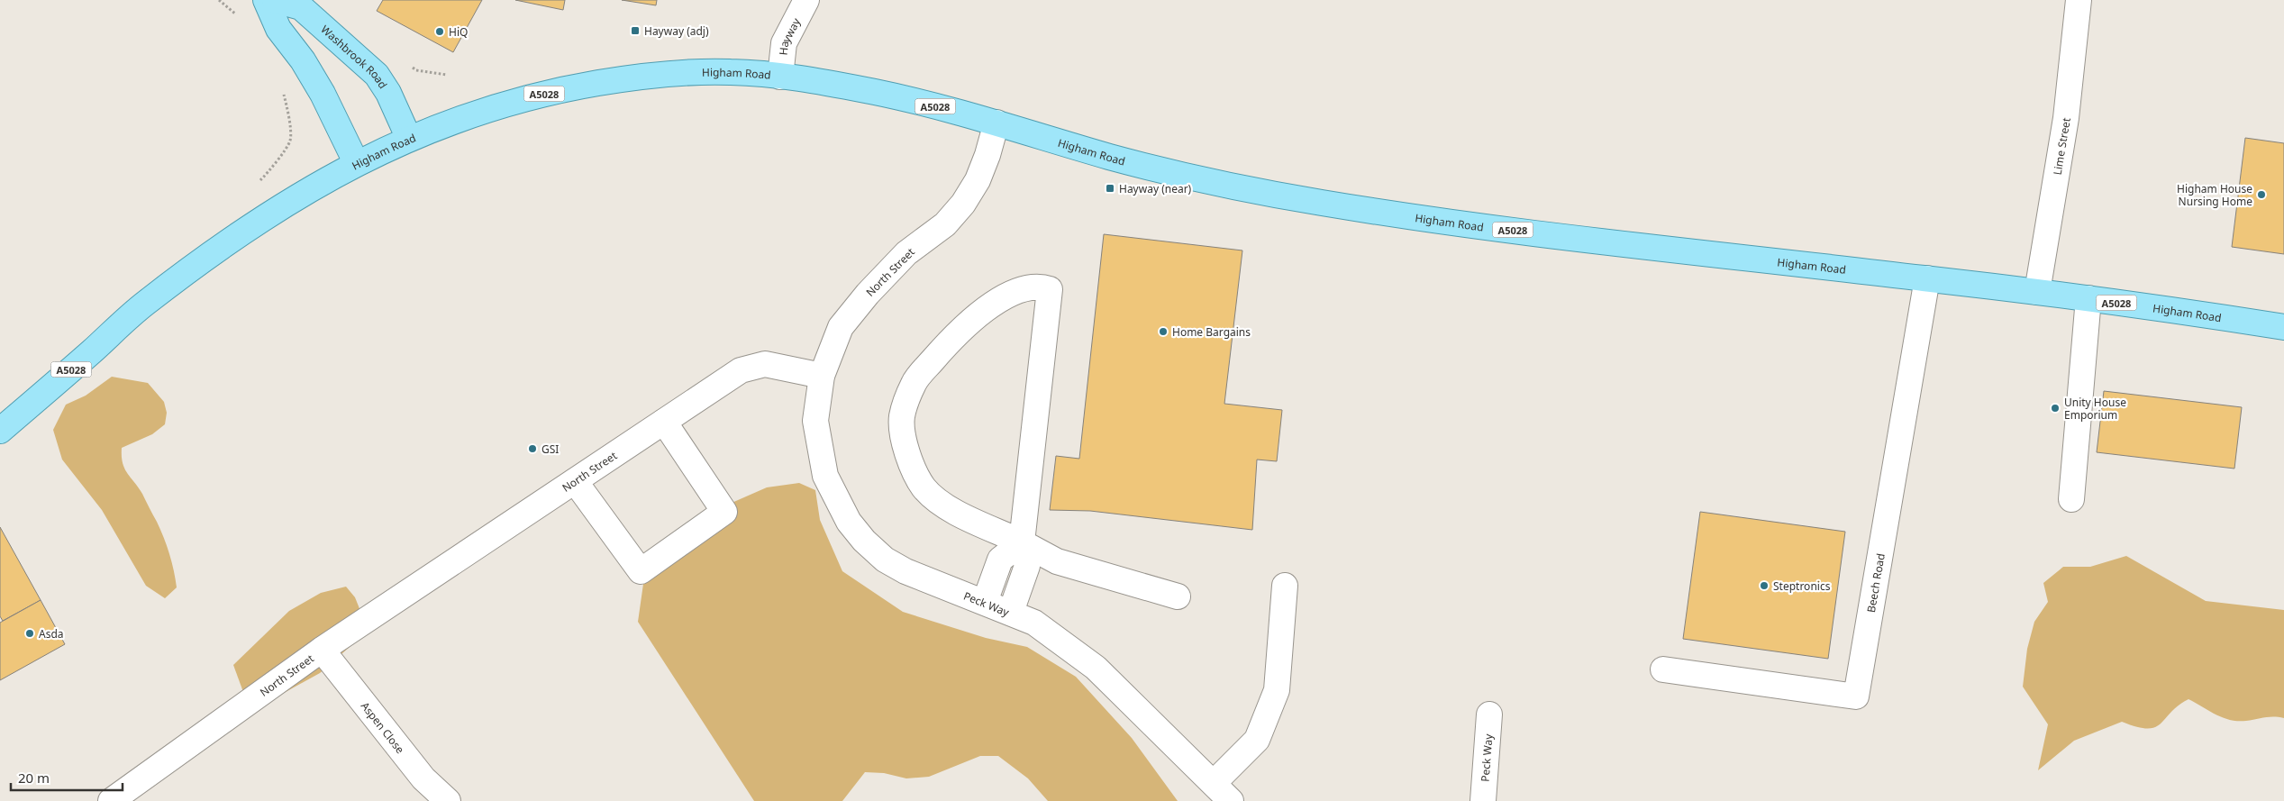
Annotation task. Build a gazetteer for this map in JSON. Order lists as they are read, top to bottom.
{
  "streets": {
    "main road": ["Washbrook Road", "Higham Road", "A5028"],
    "street": [
      "Hayway",
      "Lime Street",
      "North Street",
      "Beech Road",
      "Peck Way",
      "Aspen Close"
    ]
  },
  "crossings": [
    ["Hayway", "Higham Road"],
    ["Washbrook Road", "Higham Road"],
    ["Higham Road", "Lime Street"],
    ["Higham Road", "North Street"],
    ["Higham Road", "Beech Road"],
    ["North Street", "Peck Way"],
    ["North Street", "Aspen Close"]
  ],
  "places": {
    "transit": ["Hayway (adj)", "Hayway (near)"],
    "other": [
      "HiQ",
      "Higham House Nursing Home",
      "Home Bargains",
      "Unity House Emporium",
      "GSI",
      "Steptronics",
      "Asda"
    ]
  },
  "scale_bar": "20 m"
}
